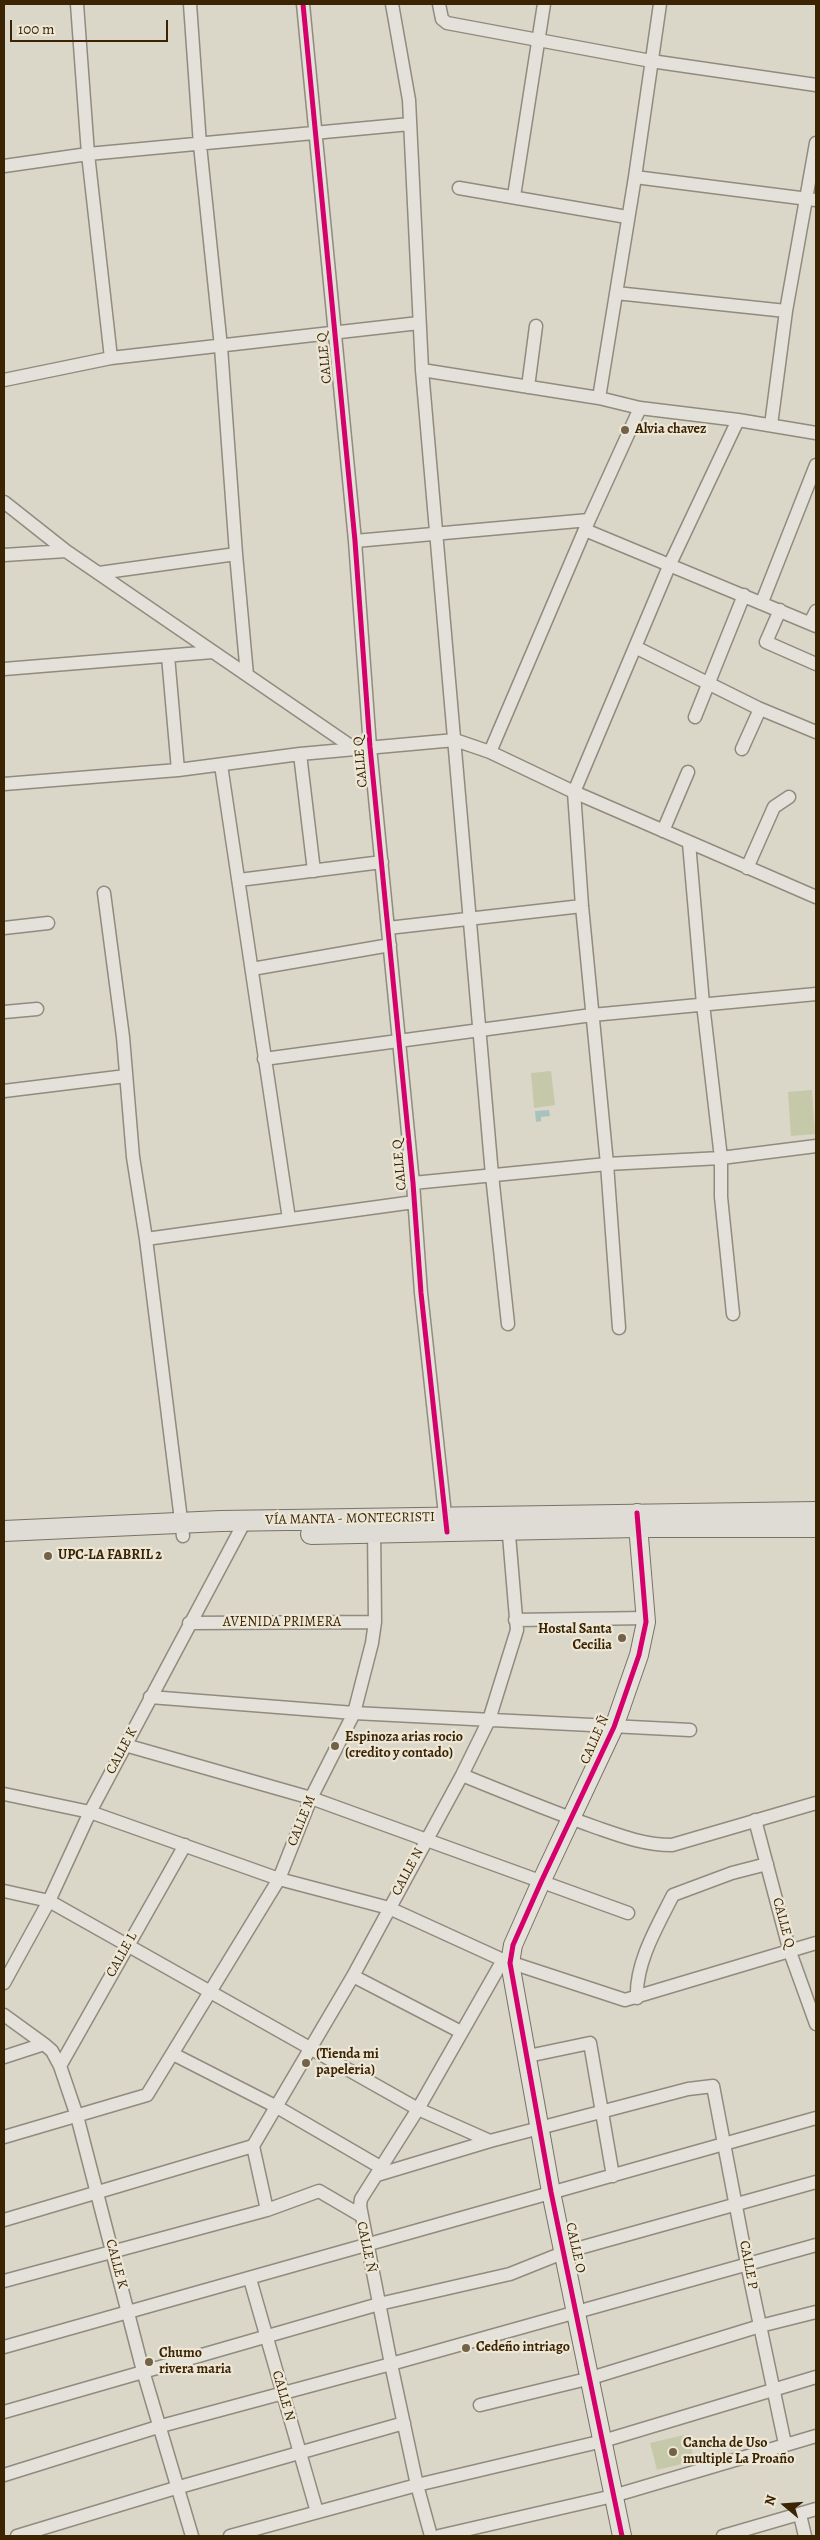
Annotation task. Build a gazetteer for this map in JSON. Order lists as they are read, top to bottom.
{
  "streets": {
    "main road": ["VÍA MANTA - MONTECRISTI"],
    "street": [
      "CALLE Q",
      "AVENIDA PRIMERA",
      "CALLE Ñ",
      "CALLE K",
      "CALLE M",
      "CALLE N",
      "CALLE L",
      "CALLE O",
      "CALLE P"
    ]
  },
  "crossings": [
    ["CALLE Q", "VÍA MANTA - MONTECRISTI"],
    ["VÍA MANTA - MONTECRISTI", "CALLE Ñ"],
    ["VÍA MANTA - MONTECRISTI", "CALLE K"],
    ["VÍA MANTA - MONTECRISTI", "CALLE M"],
    ["VÍA MANTA - MONTECRISTI", "CALLE N"],
    ["AVENIDA PRIMERA", "CALLE K"],
    ["AVENIDA PRIMERA", "CALLE M"],
    ["CALLE Ñ", "CALLE O"],
    ["CALLE K", "CALLE M"],
    ["CALLE K", "CALLE L"]
  ],
  "places": [
    "Alvia chavez",
    "UPC-LA FABRIL 2",
    "Hostal Santa Cecilia",
    "Espinoza arias rocio (credito y contado)",
    "(Tienda mi papeleria)",
    "Cedeño intriago",
    "Chumo rivera maria",
    "Cancha de Uso multiple La Proaño"
  ],
  "scale_bar": "100 m",
  "north": "left"
}
